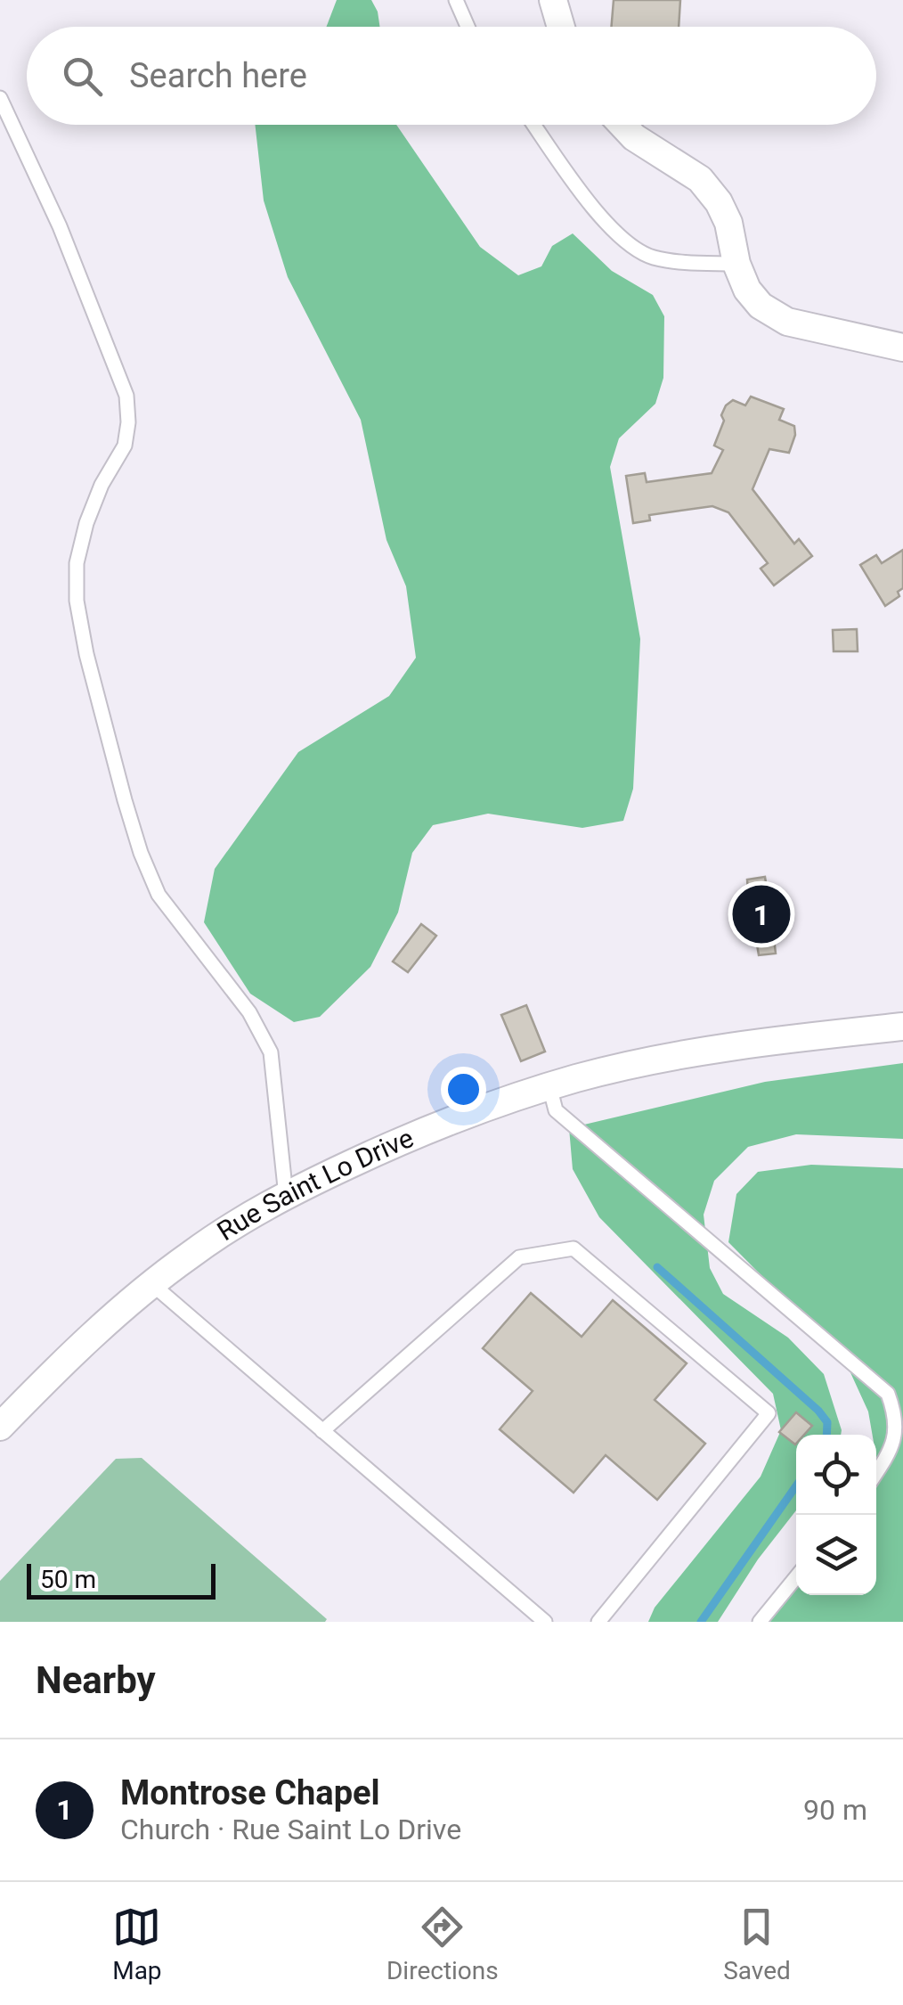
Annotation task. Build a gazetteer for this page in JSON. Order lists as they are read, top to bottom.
{
  "streets": {
    "street": ["Rue Saint Lo Drive"]
  },
  "scale_bar": "50 m",
  "page": {
    "search": "Search here",
    "pins": "1",
    "scale": "50 m",
    "heading": "Nearby",
    "list": [
      {
        "mark": "1",
        "name": "Montrose Chapel",
        "note": "Church · Rue Saint Lo Drive",
        "value": "90 m"
      }
    ],
    "nav": ["Map", "Directions", "Saved"]
  }
}
